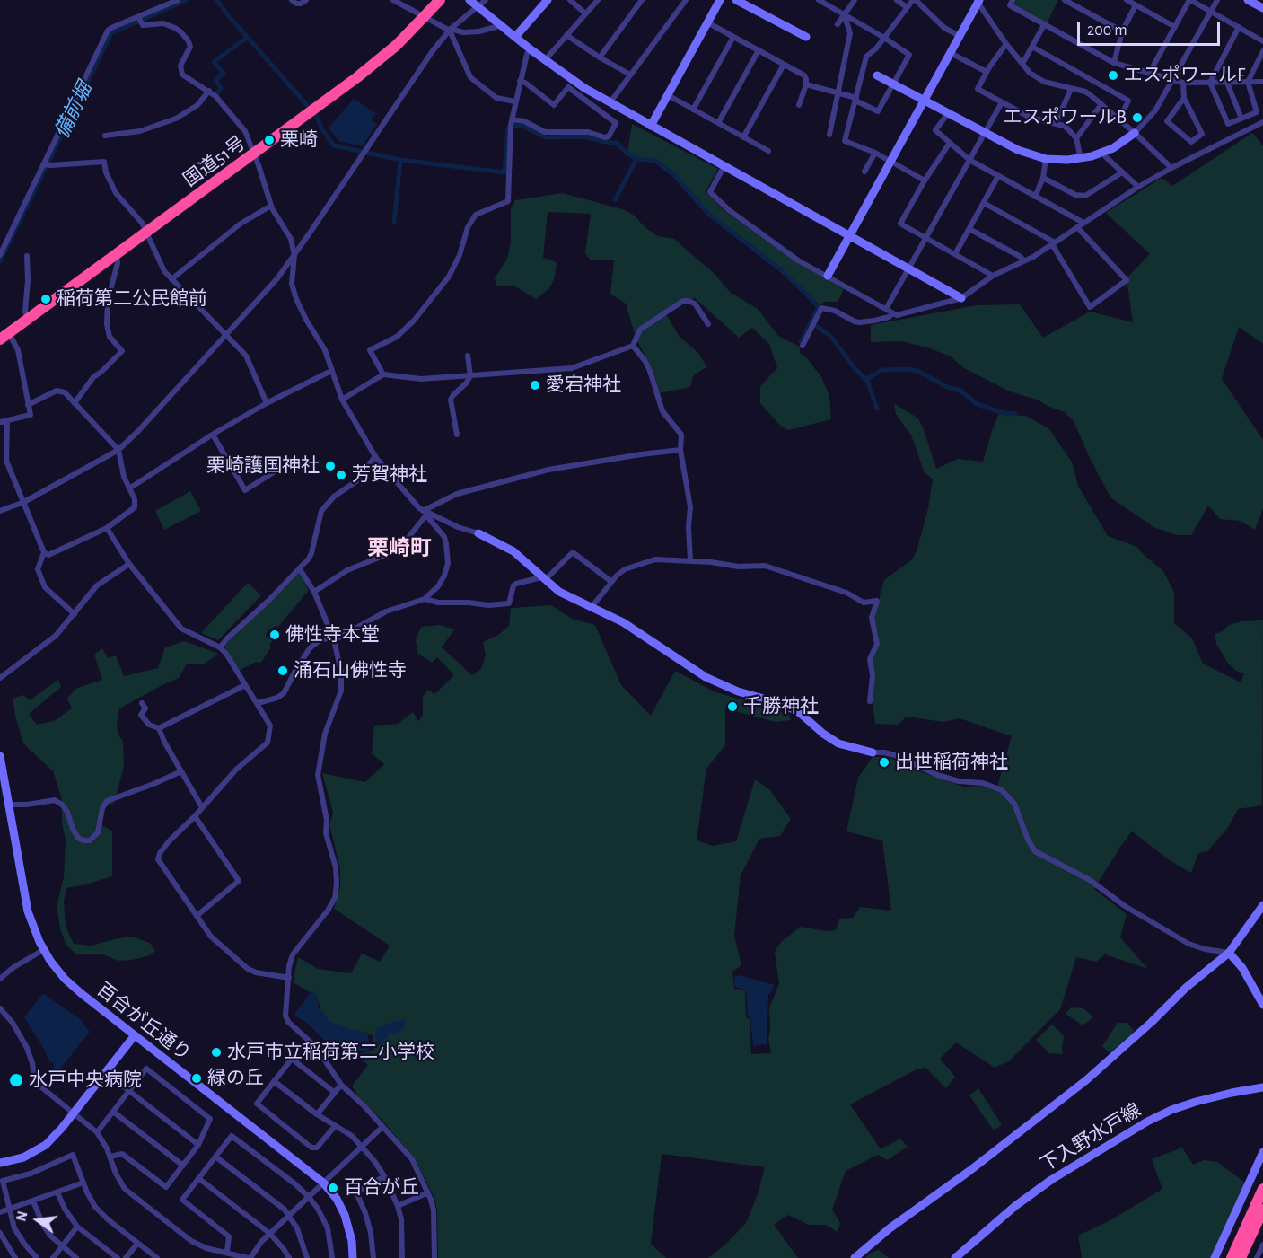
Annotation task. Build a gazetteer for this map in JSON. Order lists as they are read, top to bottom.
{
  "streets": {
    "highway": ["国道51号"],
    "street": ["百合が丘通り", "下入野水戸線"]
  },
  "districts": ["栗崎町"],
  "water": ["備前堀"],
  "places": [
    "エスポワールF",
    "エスポワールB",
    "栗崎",
    "稲荷第二公民館前",
    "愛宕神社",
    "栗崎護国神社",
    "芳賀神社",
    "佛性寺本堂",
    "涌石山佛性寺",
    "千勝神社",
    "出世稲荷神社",
    "水戸市立稲荷第二小学校",
    "緑の丘",
    "水戸中央病院",
    "百合が丘"
  ],
  "scale_bar": "200 m",
  "north": "left"
}
